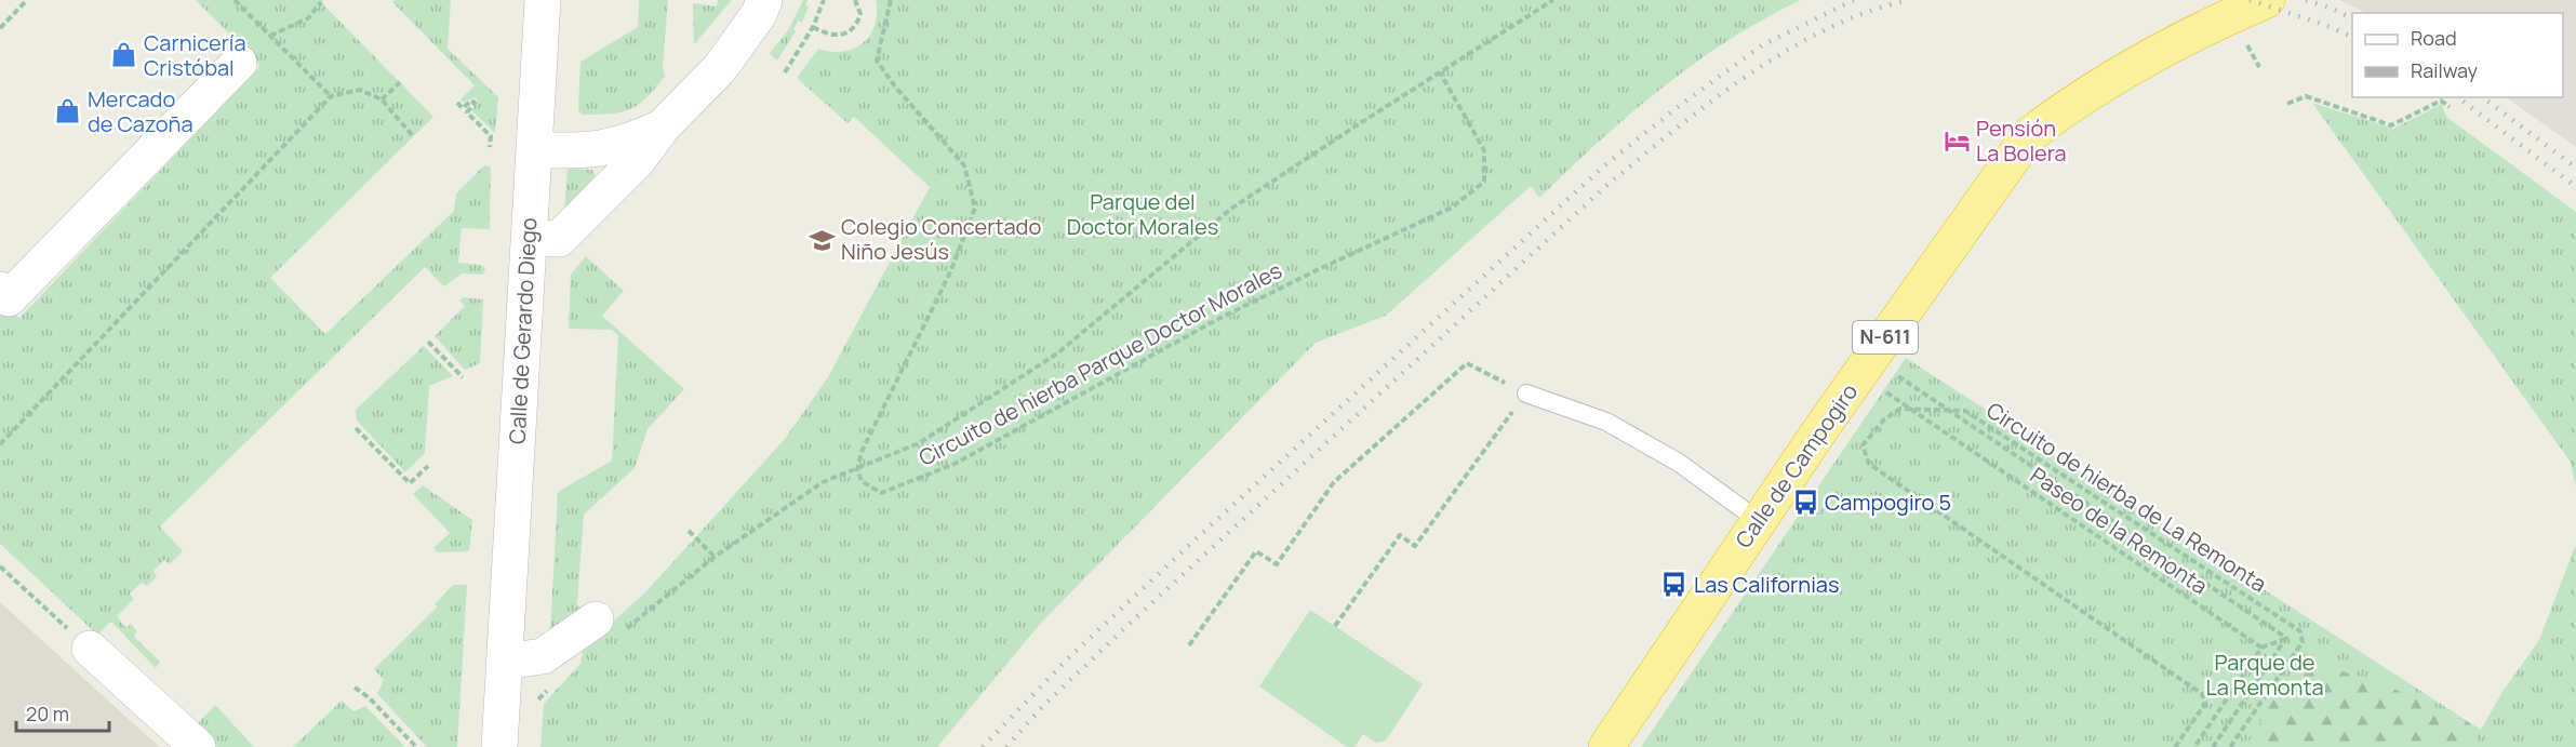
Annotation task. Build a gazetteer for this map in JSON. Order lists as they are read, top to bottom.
{
  "streets": {
    "highway": ["N-611", "Calle de Campogiro"],
    "street": ["Calle de Gerardo Diego"],
    "path": ["Circuito de hierba Parque Doctor Morales", "Circuito de hierba de La Remonta", "Paseo de la Remonta"]
  },
  "crossings": [
    ["Calle de Campogiro", "Paseo de la Remonta"],
    ["Circuito de hierba de La Remonta", "Paseo de la Remonta"]
  ],
  "parks": ["Parque del Doctor Morales", "Parque de La Remonta"],
  "places": {
    "shop": ["Carnicería Cristóbal", "Mercado de Cazoña"],
    "hotel": ["Pensión La Bolera"],
    "school or university": ["Colegio Concertado Niño Jesús"],
    "bus stop": ["Campogiro 5", "Las Californias"]
  },
  "legend": ["Road", "Railway"],
  "scale_bar": "20 m"
}
